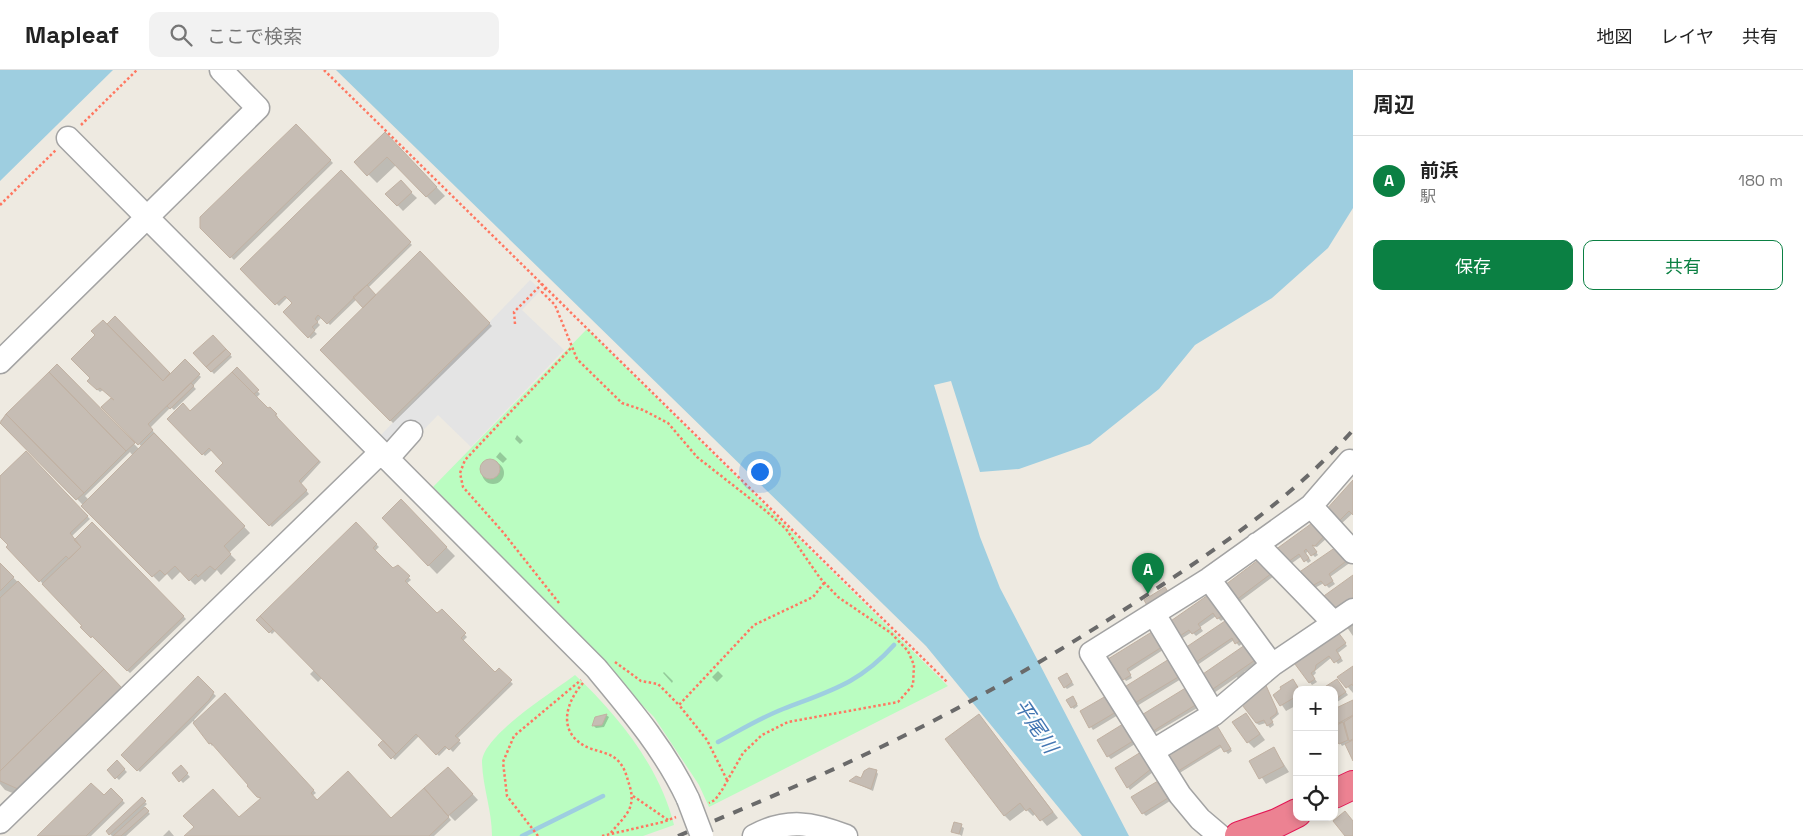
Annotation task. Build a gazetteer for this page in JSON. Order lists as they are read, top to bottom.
{
  "water": ["平尾川"],
  "page": {
    "header": "Mapleaf",
    "search": "ここで検索",
    "nav": ["地図", "レイヤ", "共有"],
    "heading": "周辺",
    "list": [
      {
        "mark": "A",
        "name": "前浜",
        "note": "駅",
        "value": "180 m"
      }
    ],
    "buttons": ["保存", "共有"],
    "pins": "A",
    "map_buttons": ["+", "−"]
  }
}
